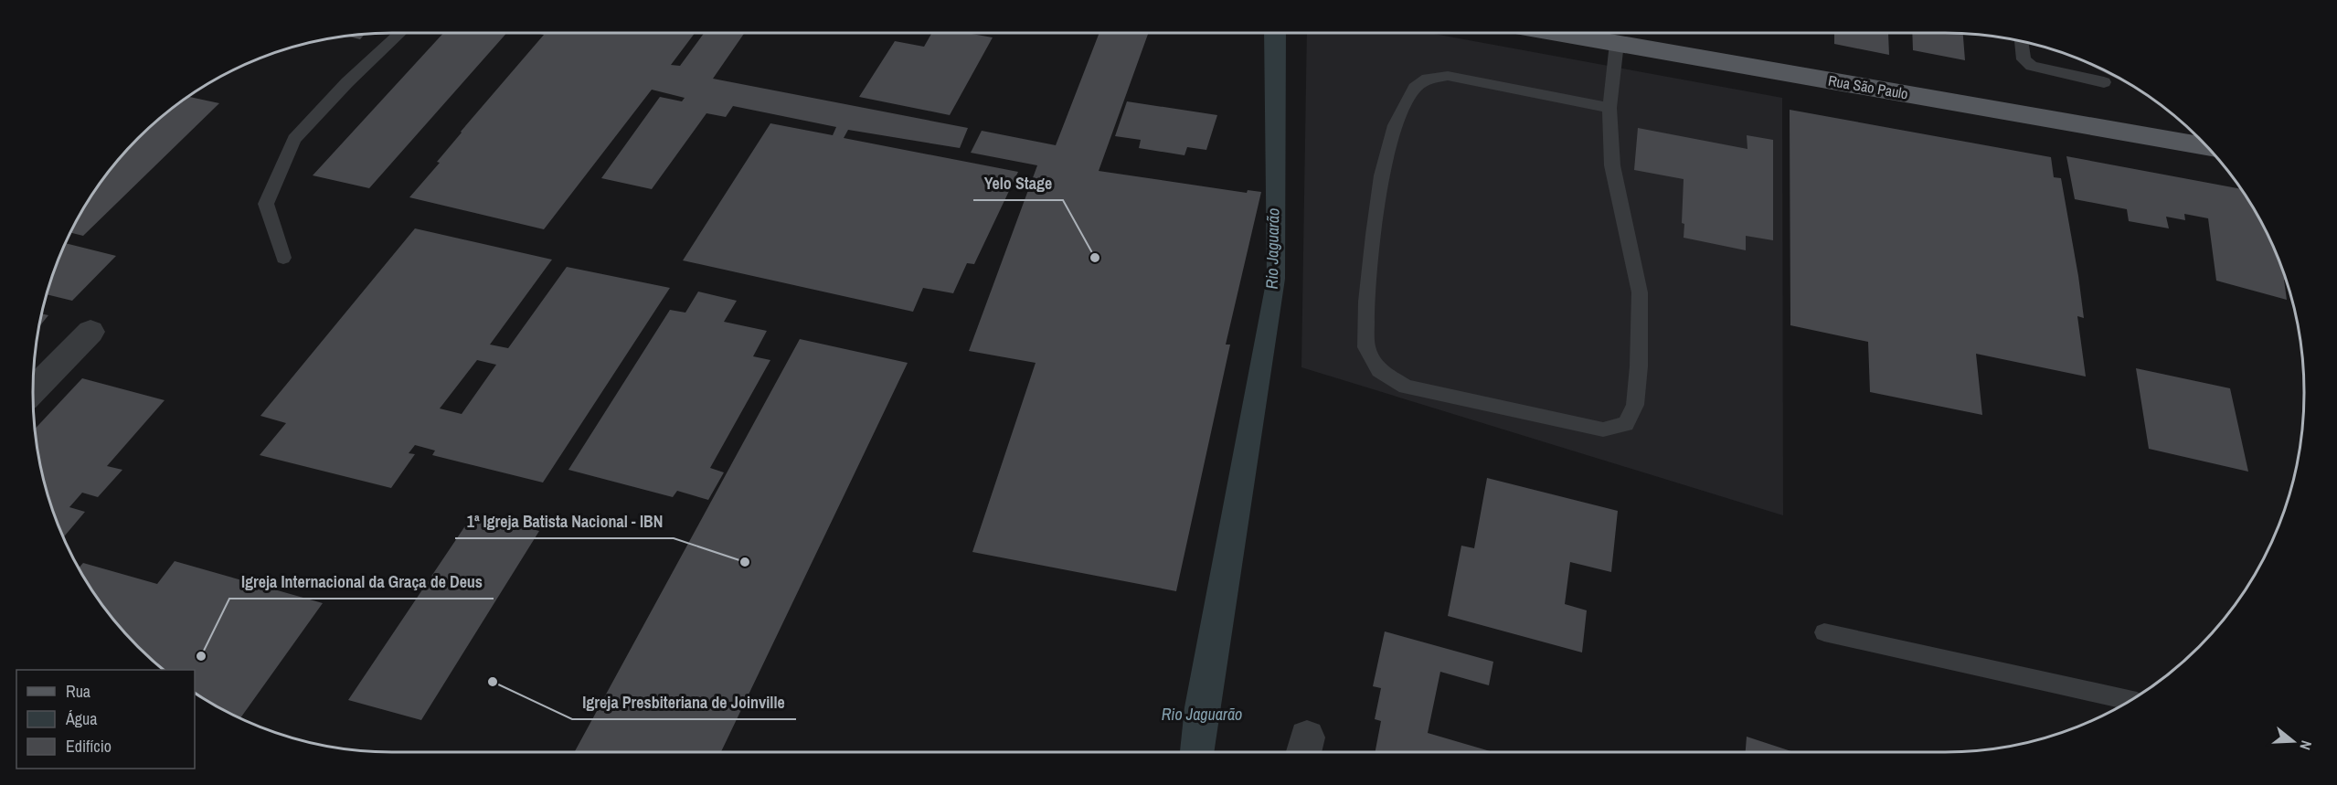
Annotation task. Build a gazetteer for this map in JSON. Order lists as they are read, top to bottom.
{
  "streets": {
    "main road": ["Rua São Paulo"]
  },
  "water": ["Rio Jaguarão"],
  "places": [
    "Yelo Stage",
    "1ª Igreja Batista Nacional - IBN",
    "Igreja Internacional da Graça de Deus",
    "Igreja Presbiteriana de Joinville"
  ],
  "legend": ["Rua", "Água", "Edifício"],
  "north": "right"
}
